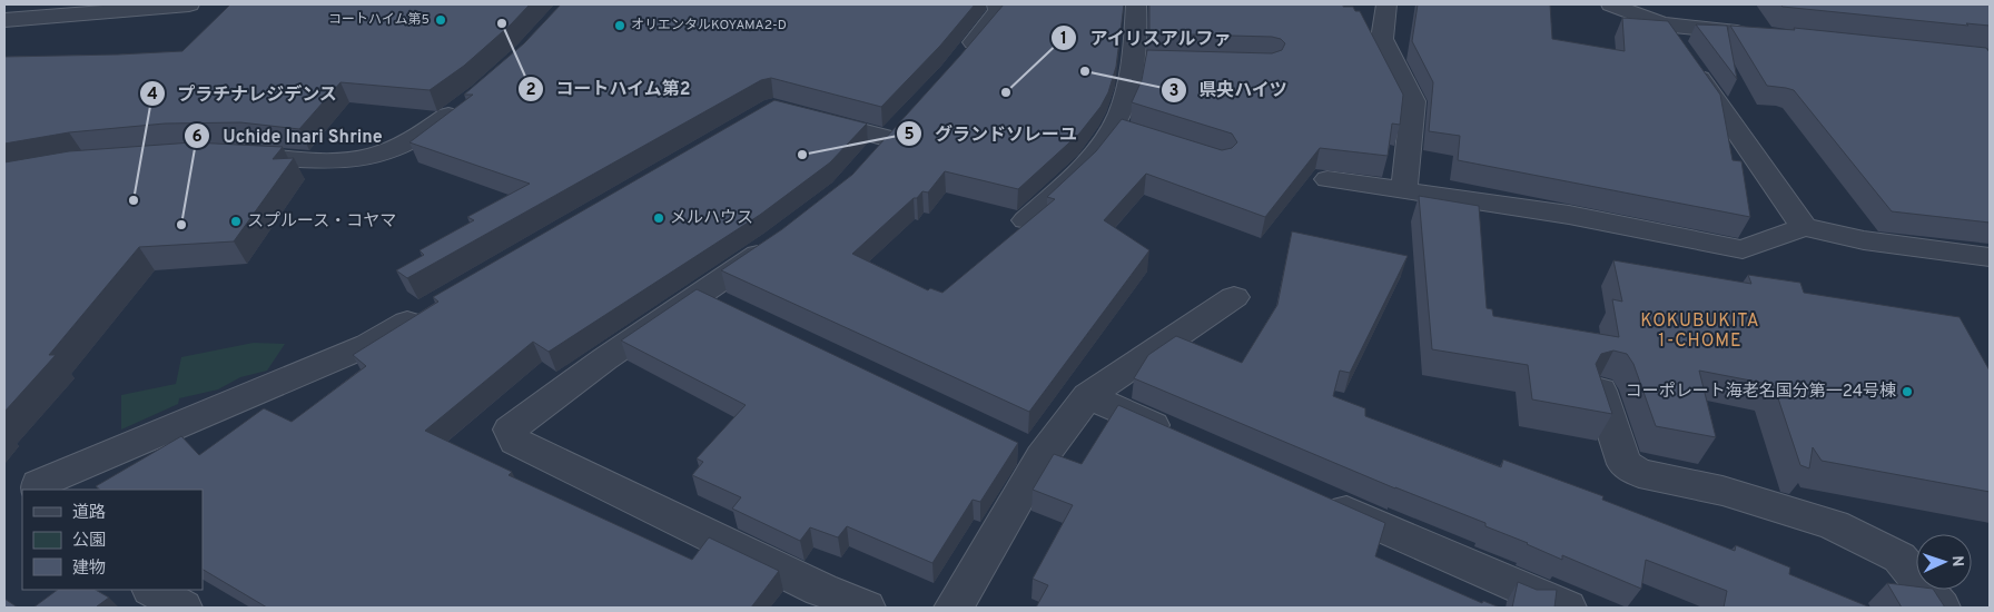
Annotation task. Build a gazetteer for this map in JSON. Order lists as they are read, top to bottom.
{
  "districts": ["KOKUBUKITA 1-CHOME"],
  "places": [
    "コートハイム第5",
    "コートハイム第2",
    "オリエンタルKOYAMA2-D",
    "県央ハイツ",
    "アイリスアルファ",
    "グランドソレーユ",
    "プラチナレジデンス",
    "メルハウス",
    "スプルース・コヤマ",
    "Uchide Inari Shrine",
    "コーポレート海老名国分第一24号棟"
  ],
  "legend": ["道路", "公園", "建物"],
  "north": "right"
}
